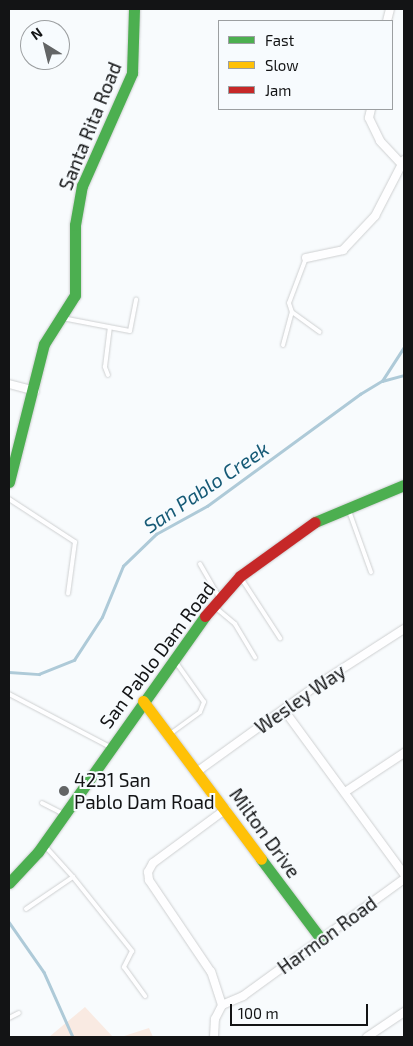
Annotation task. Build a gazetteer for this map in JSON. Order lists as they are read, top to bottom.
{
  "streets": {
    "street": [
      "Santa Rita Road",
      "San Pablo Dam Road",
      "Wesley Way",
      "Milton Drive",
      "Harmon Road"
    ]
  },
  "crossings": [
    ["San Pablo Dam Road", "Milton Drive"],
    ["Wesley Way", "Milton Drive"],
    ["Milton Drive", "Harmon Road"]
  ],
  "water": ["San Pablo Creek"],
  "places": ["4231 San Pablo Dam Road"],
  "legend": ["Fast", "Slow", "Jam"],
  "scale_bar": "100 m",
  "north": "top left"
}
